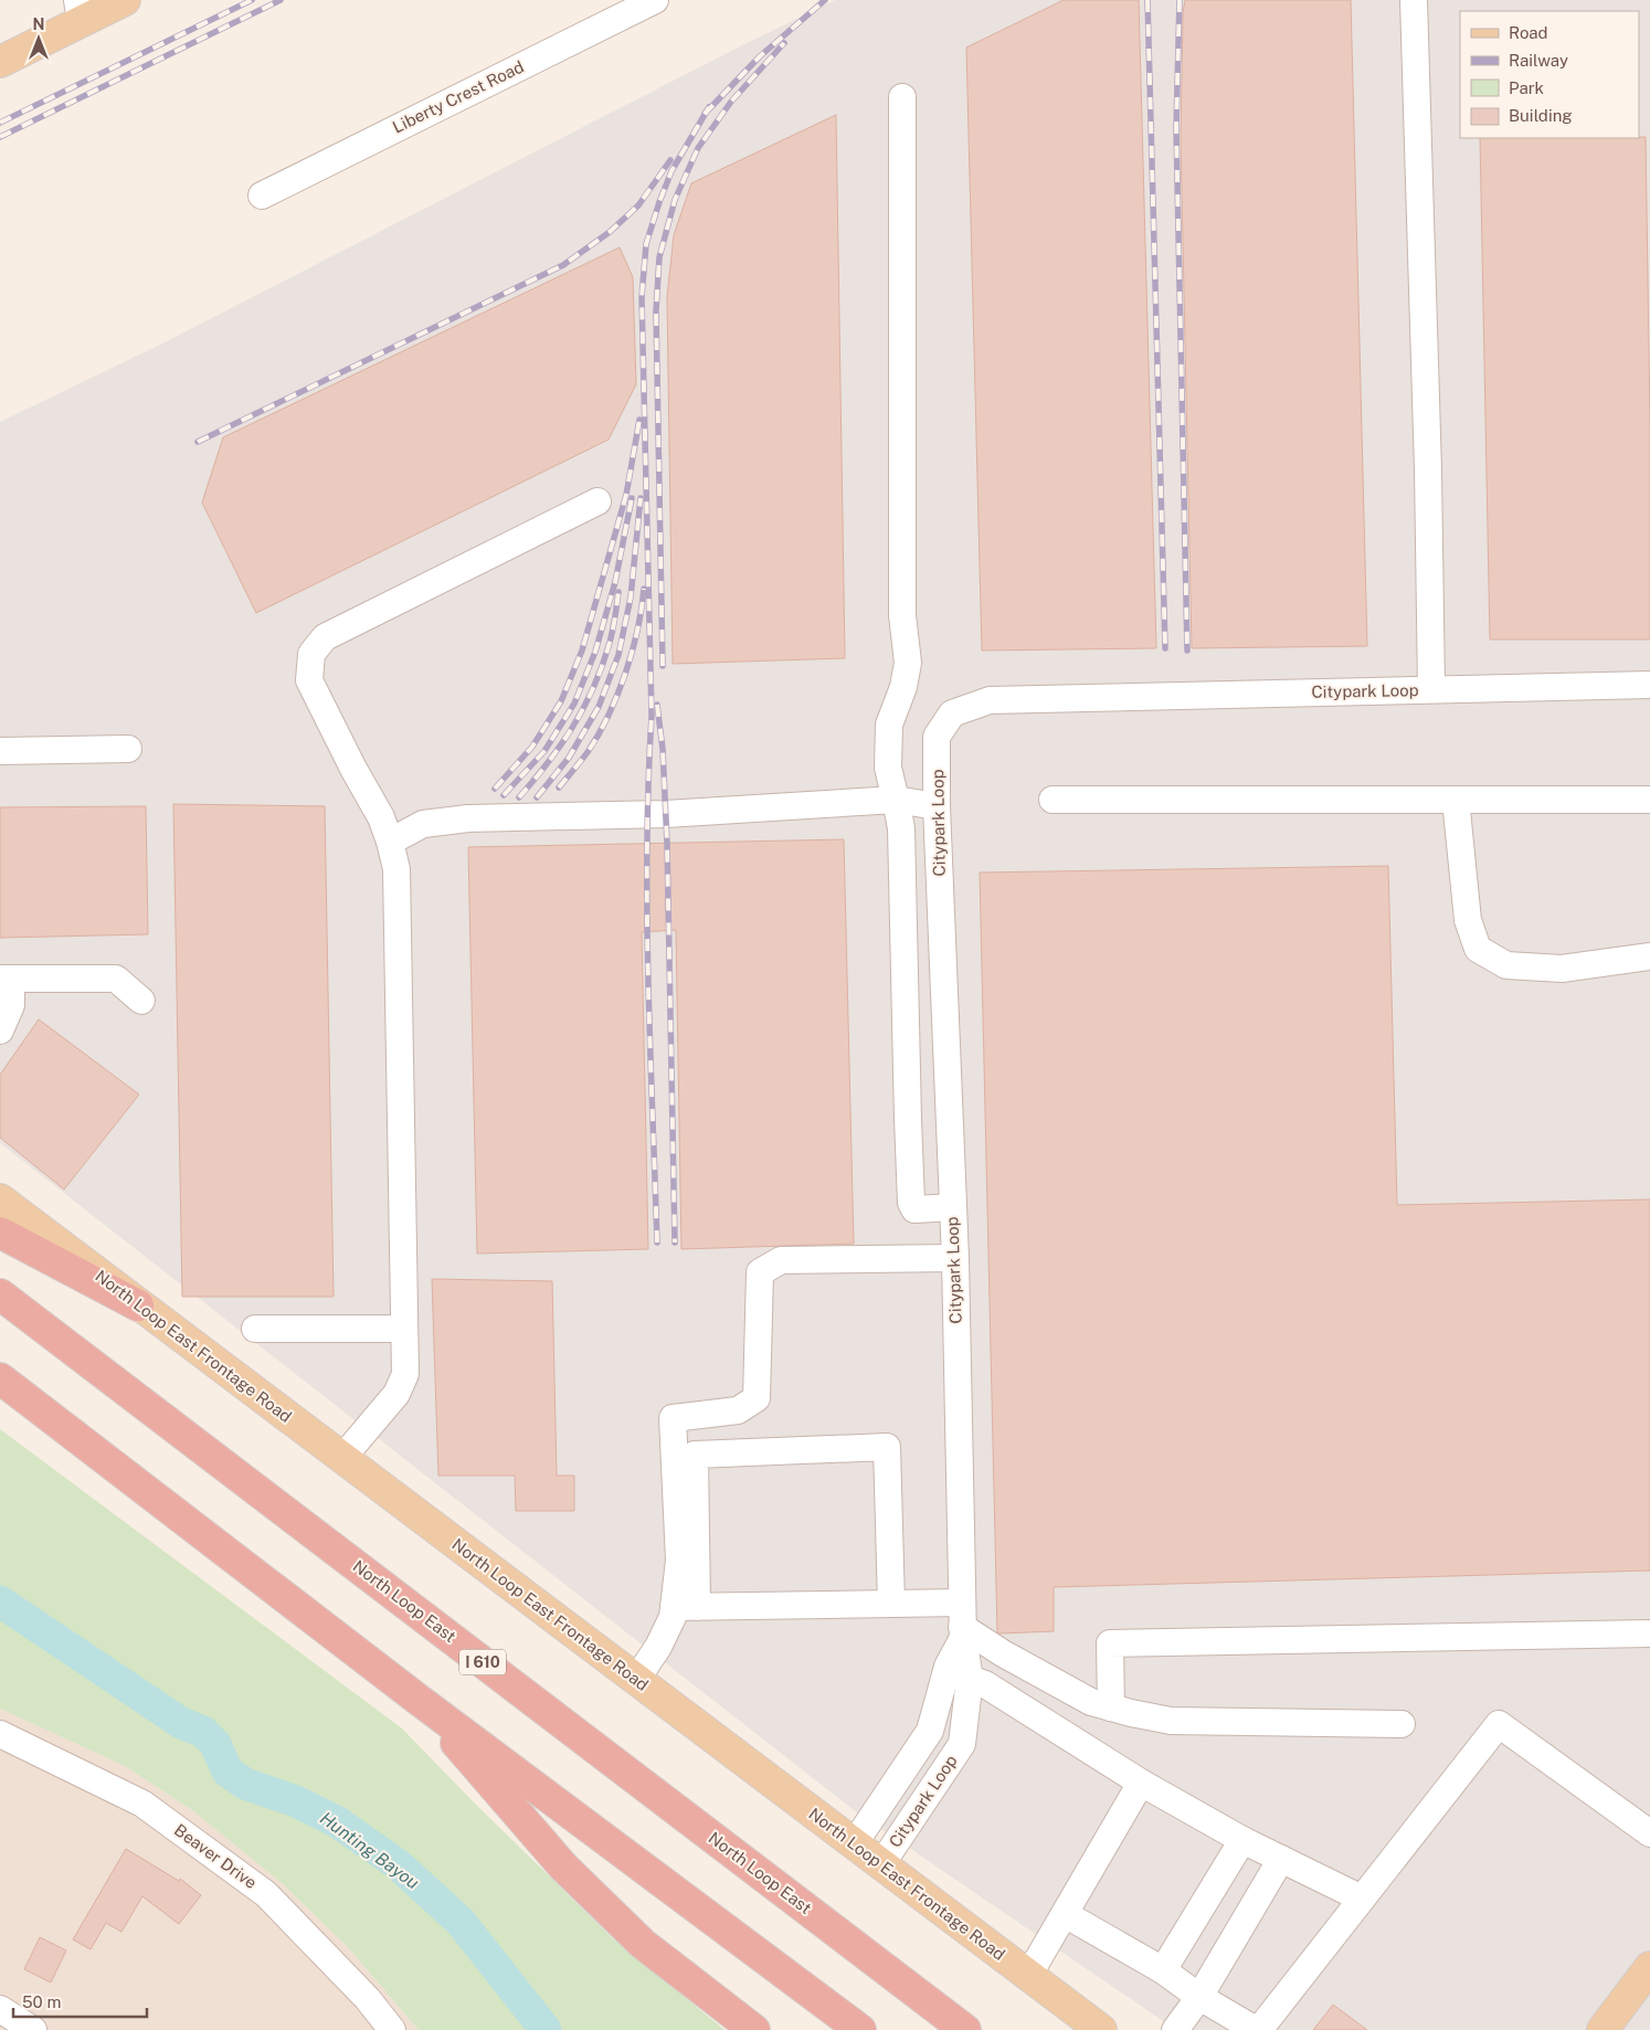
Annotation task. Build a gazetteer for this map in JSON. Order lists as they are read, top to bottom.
{
  "streets": {
    "highway": ["North Loop East", "I 610"],
    "main road": ["North Loop East Frontage Road"],
    "street": ["Liberty Crest Road", "Citypark Loop", "Beaver Drive"]
  },
  "crossings": [
    ["Citypark Loop", "North Loop East Frontage Road"]
  ],
  "water": ["Hunting Bayou"],
  "legend": [
    "Road",
    "Railway",
    "Park",
    "Building"
  ],
  "scale_bar": "50 m",
  "north": "top"
}
